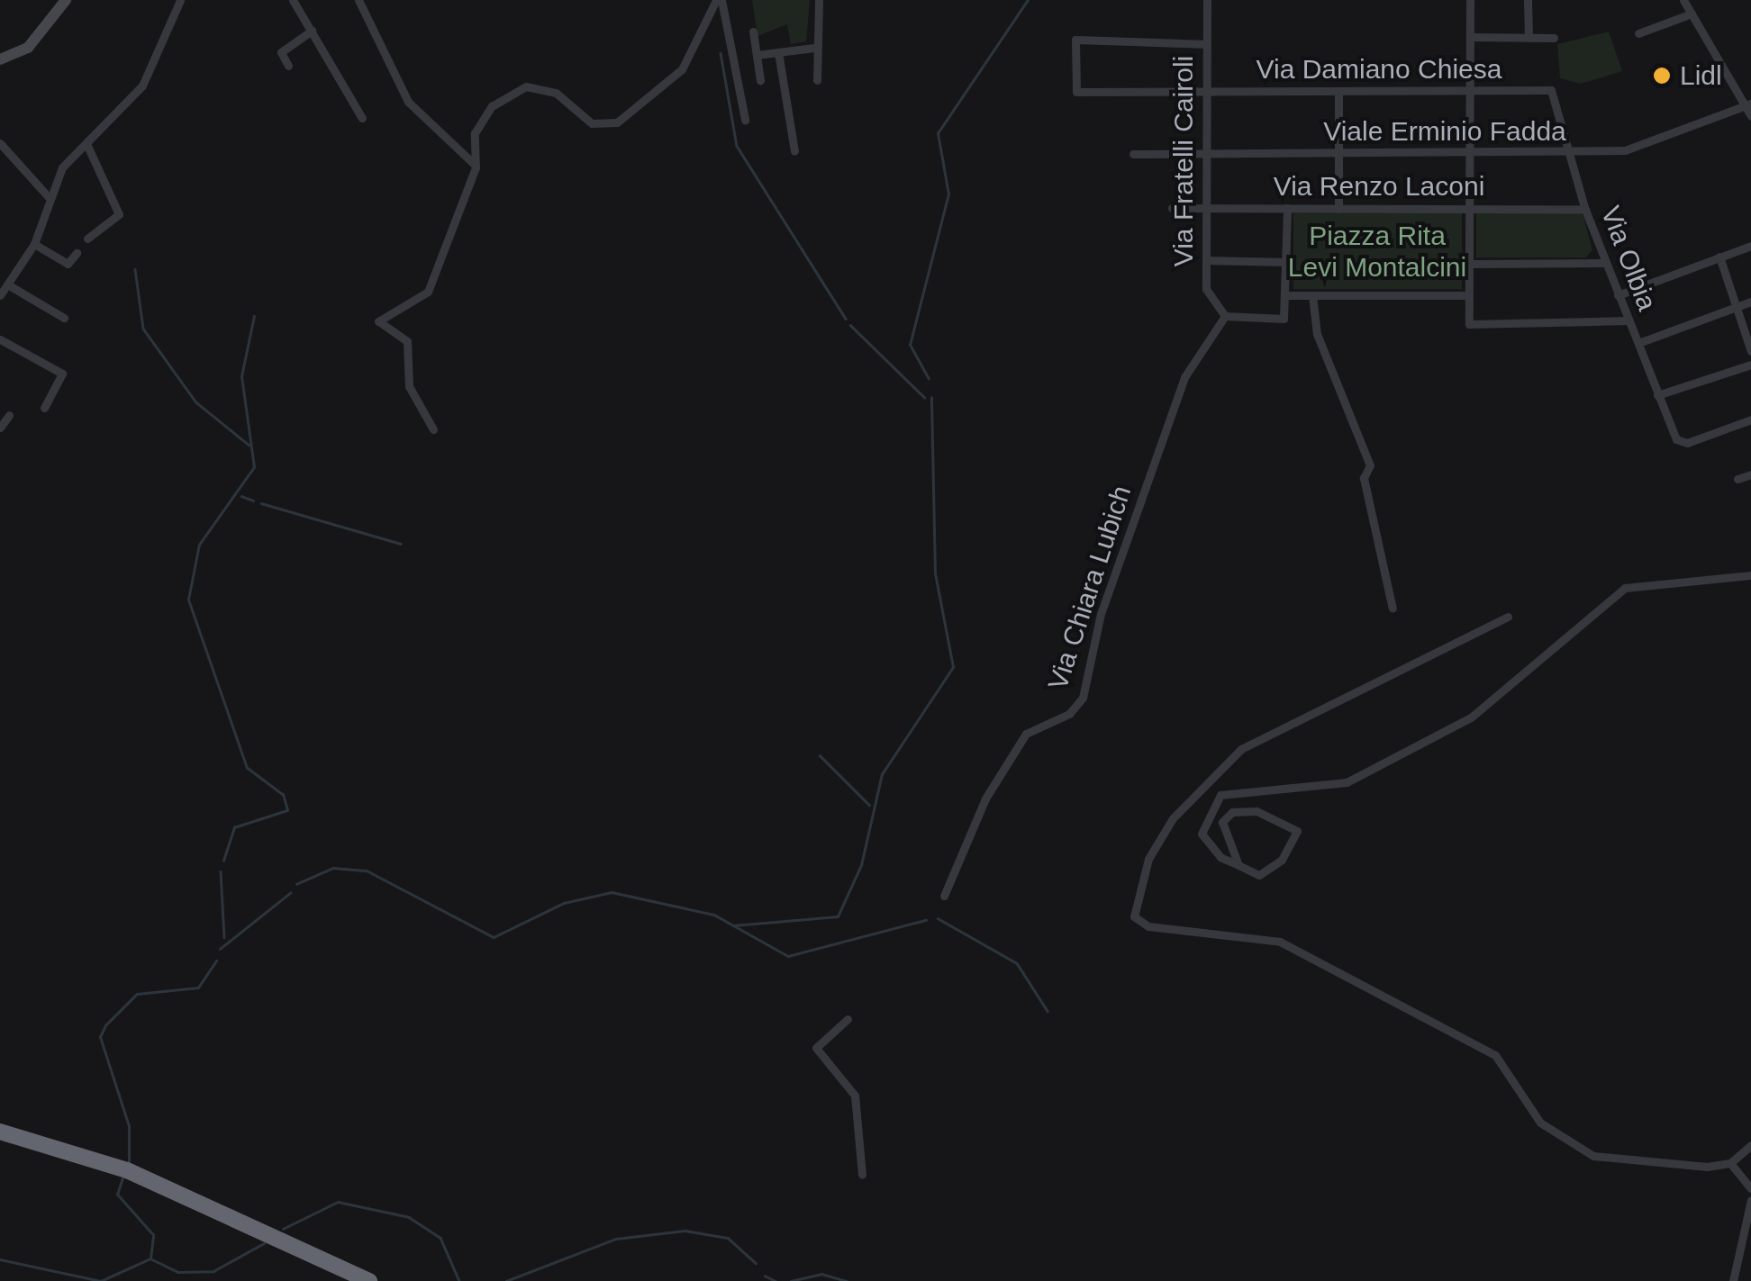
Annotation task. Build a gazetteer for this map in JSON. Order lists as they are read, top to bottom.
{
  "streets": {
    "street": [
      "Via Damiano Chiesa",
      "Viale Erminio Fadda",
      "Via Fratelli Cairoli",
      "Via Renzo Laconi",
      "Via Olbia",
      "Via Chiara Lubich"
    ]
  },
  "crossings": [
    ["Via Damiano Chiesa", "Via Fratelli Cairoli"],
    ["Via Damiano Chiesa", "Via Olbia"],
    ["Viale Erminio Fadda", "Via Fratelli Cairoli"],
    ["Viale Erminio Fadda", "Via Olbia"],
    ["Via Fratelli Cairoli", "Via Renzo Laconi"],
    ["Via Fratelli Cairoli", "Via Chiara Lubich"],
    ["Via Renzo Laconi", "Via Olbia"]
  ],
  "parks": ["Piazza Rita Levi Montalcini"],
  "places": ["Lidl"]
}
